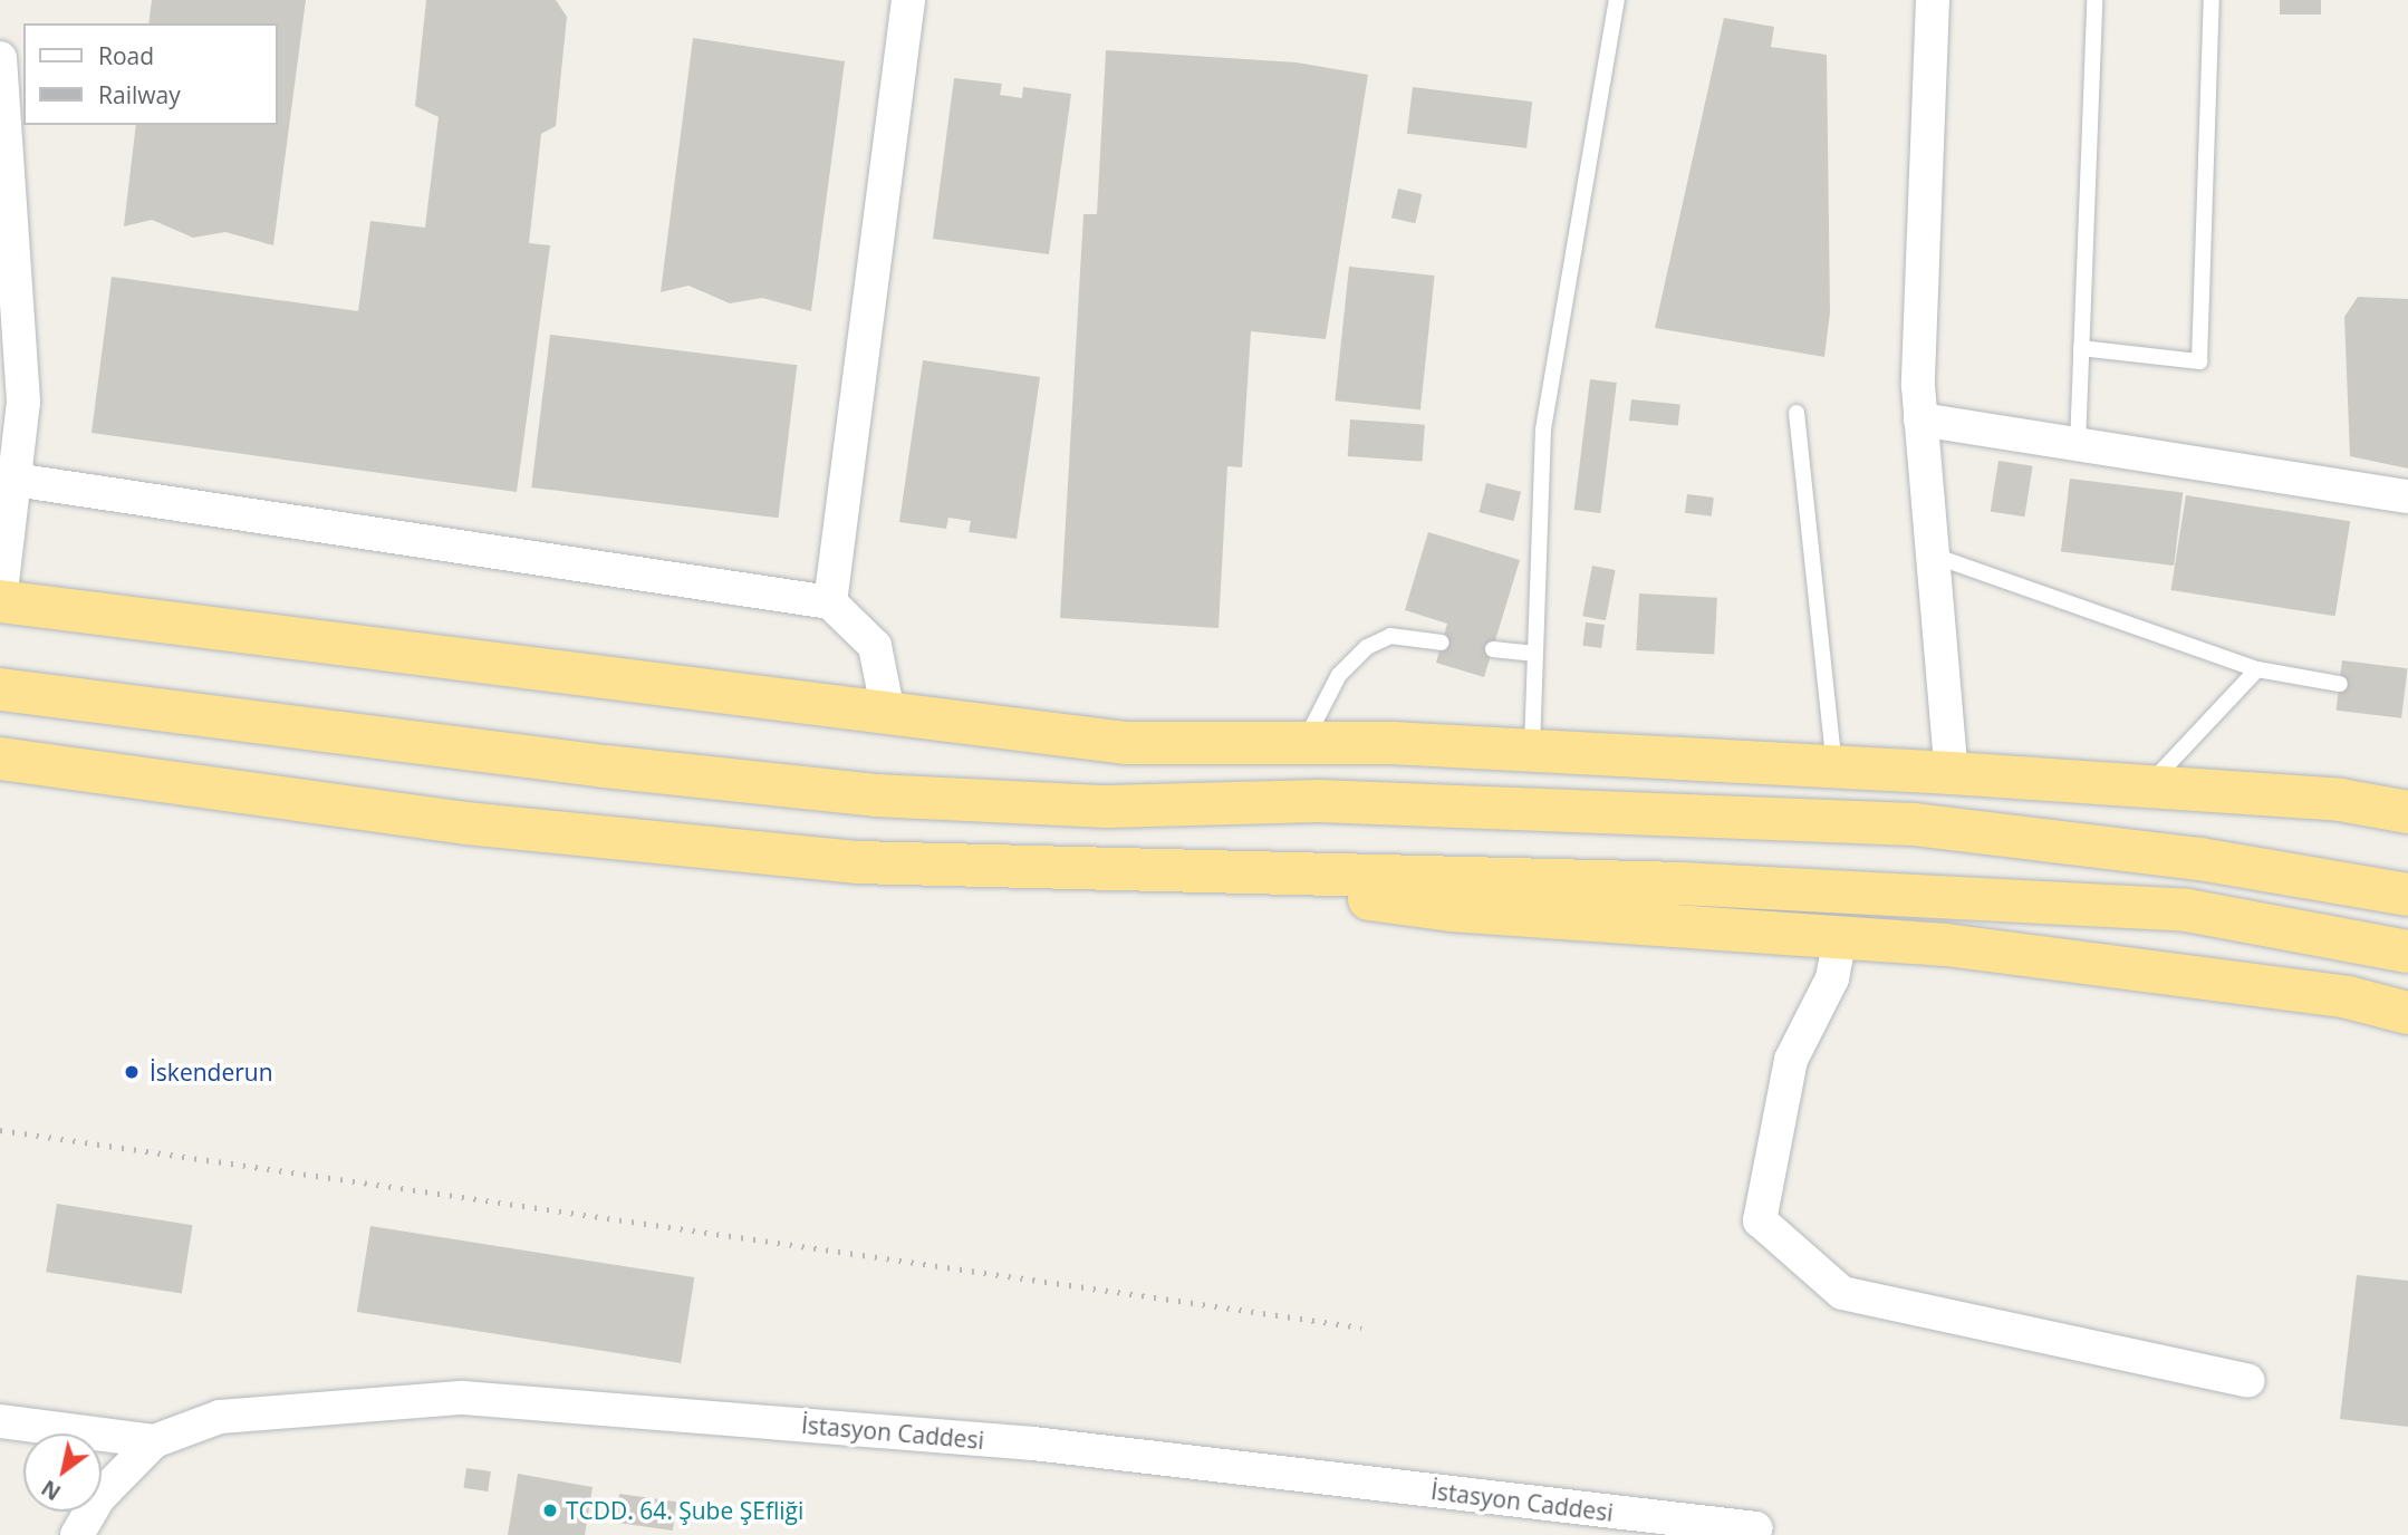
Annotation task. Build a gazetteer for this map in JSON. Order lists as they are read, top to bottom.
{
  "streets": {
    "street": ["İstasyon Caddesi"]
  },
  "places": ["İskenderun", "TCDD. 64. Şube ŞEfliği"],
  "legend": ["Road", "Railway"],
  "north": "bottom left"
}
